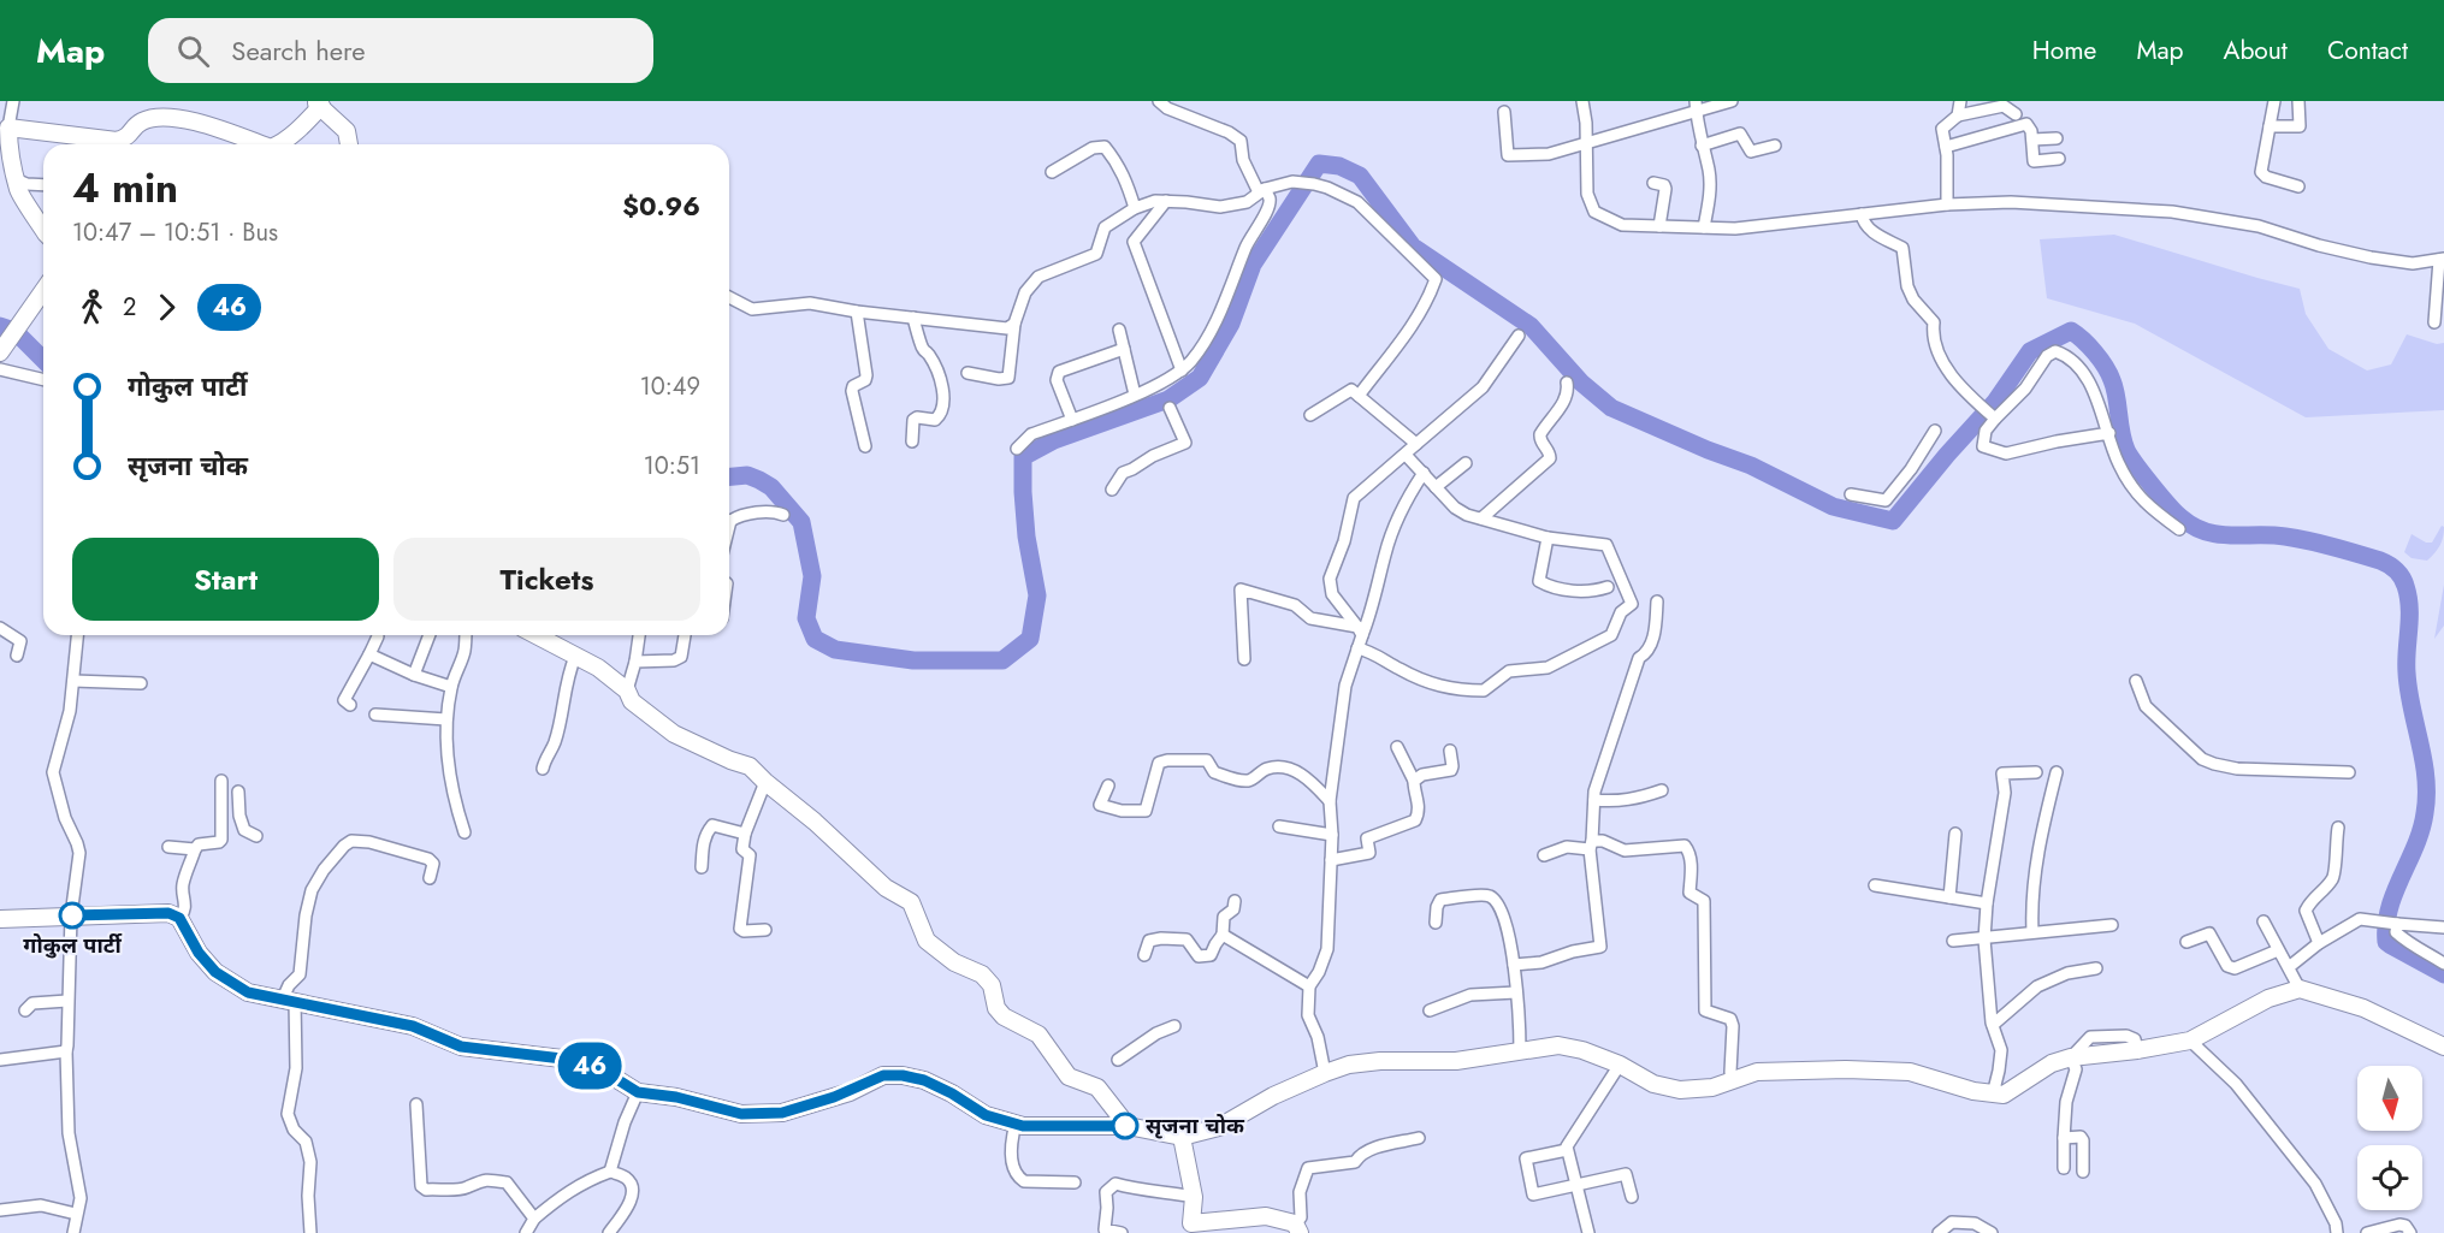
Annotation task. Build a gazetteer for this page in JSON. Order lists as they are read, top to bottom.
{
  "places": ["गोकुल पार्टी", "सृजना चोक"],
  "lines": ["bus line 46"],
  "north": "bottom",
  "page": {
    "header": "Map",
    "search": "Search here",
    "nav": [
      "Home",
      "Map",
      "About",
      "Contact"
    ],
    "on_map": "46",
    "heading": ["4 min", "10:47 – 10:51 · Bus", "$0.96"],
    "legs": ["2", "46"],
    "list": [
      {
        "name": "गोकुल पार्टी",
        "value": "10:49"
      },
      {
        "name": "सृजना चोक",
        "value": "10:51"
      }
    ],
    "buttons": ["Start", "Tickets"]
  }
}
